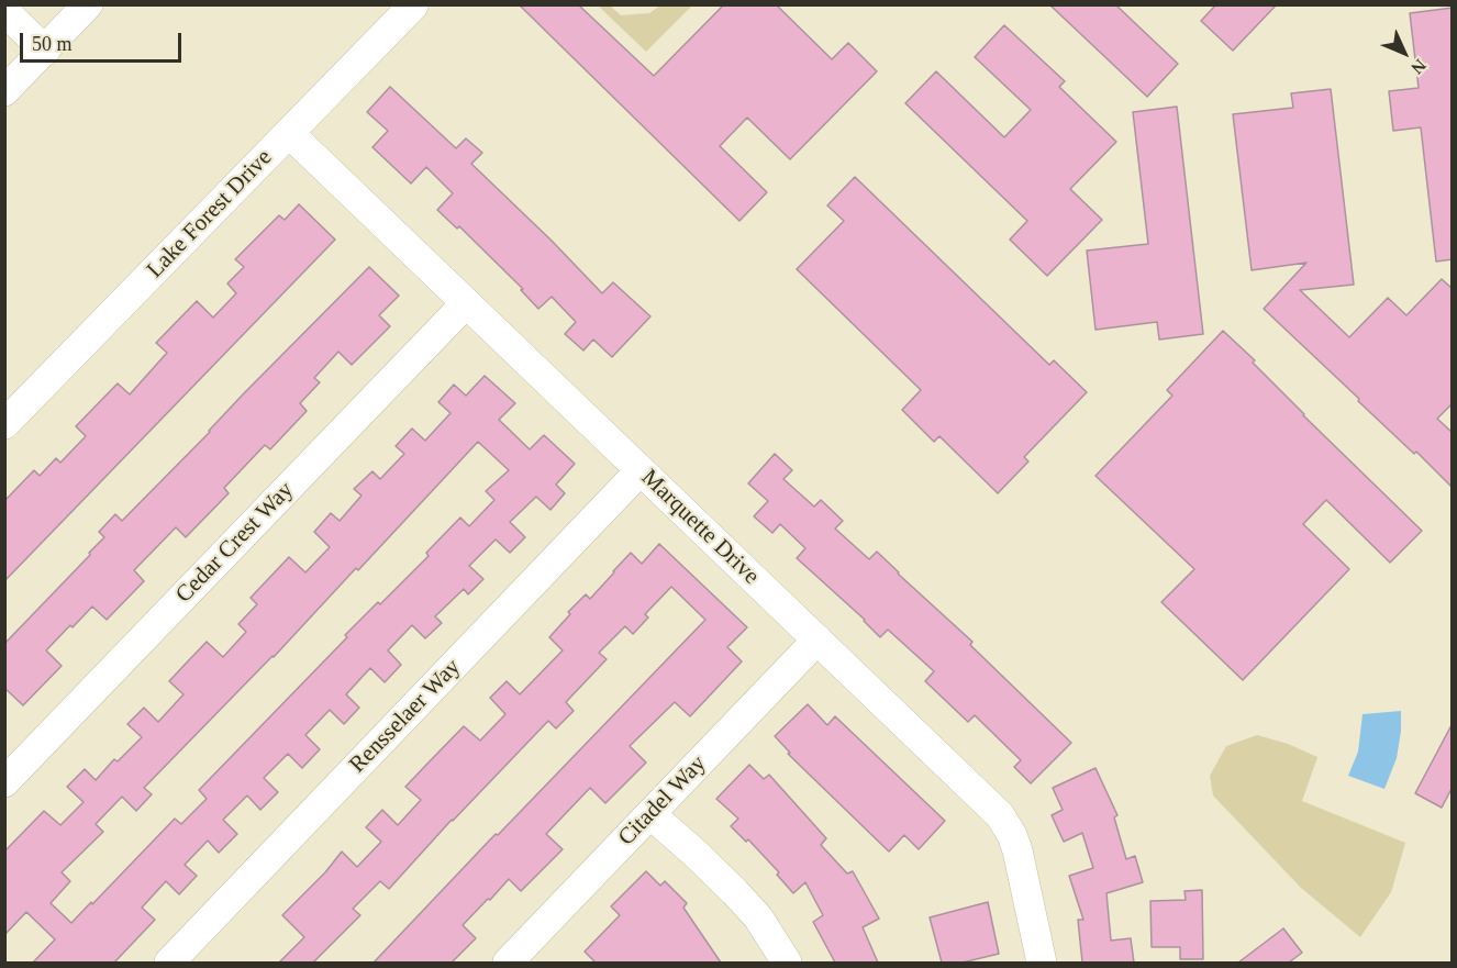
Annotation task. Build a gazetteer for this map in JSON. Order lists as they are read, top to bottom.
{
  "streets": {
    "street": [
      "Lake Forest Drive",
      "Marquette Drive",
      "Cedar Crest Way",
      "Rensselaer Way",
      "Citadel Way"
    ]
  },
  "crossings": [
    ["Lake Forest Drive", "Marquette Drive"],
    ["Marquette Drive", "Cedar Crest Way"],
    ["Marquette Drive", "Rensselaer Way"],
    ["Marquette Drive", "Citadel Way"]
  ],
  "scale_bar": "50 m",
  "north": "bottom right"
}
